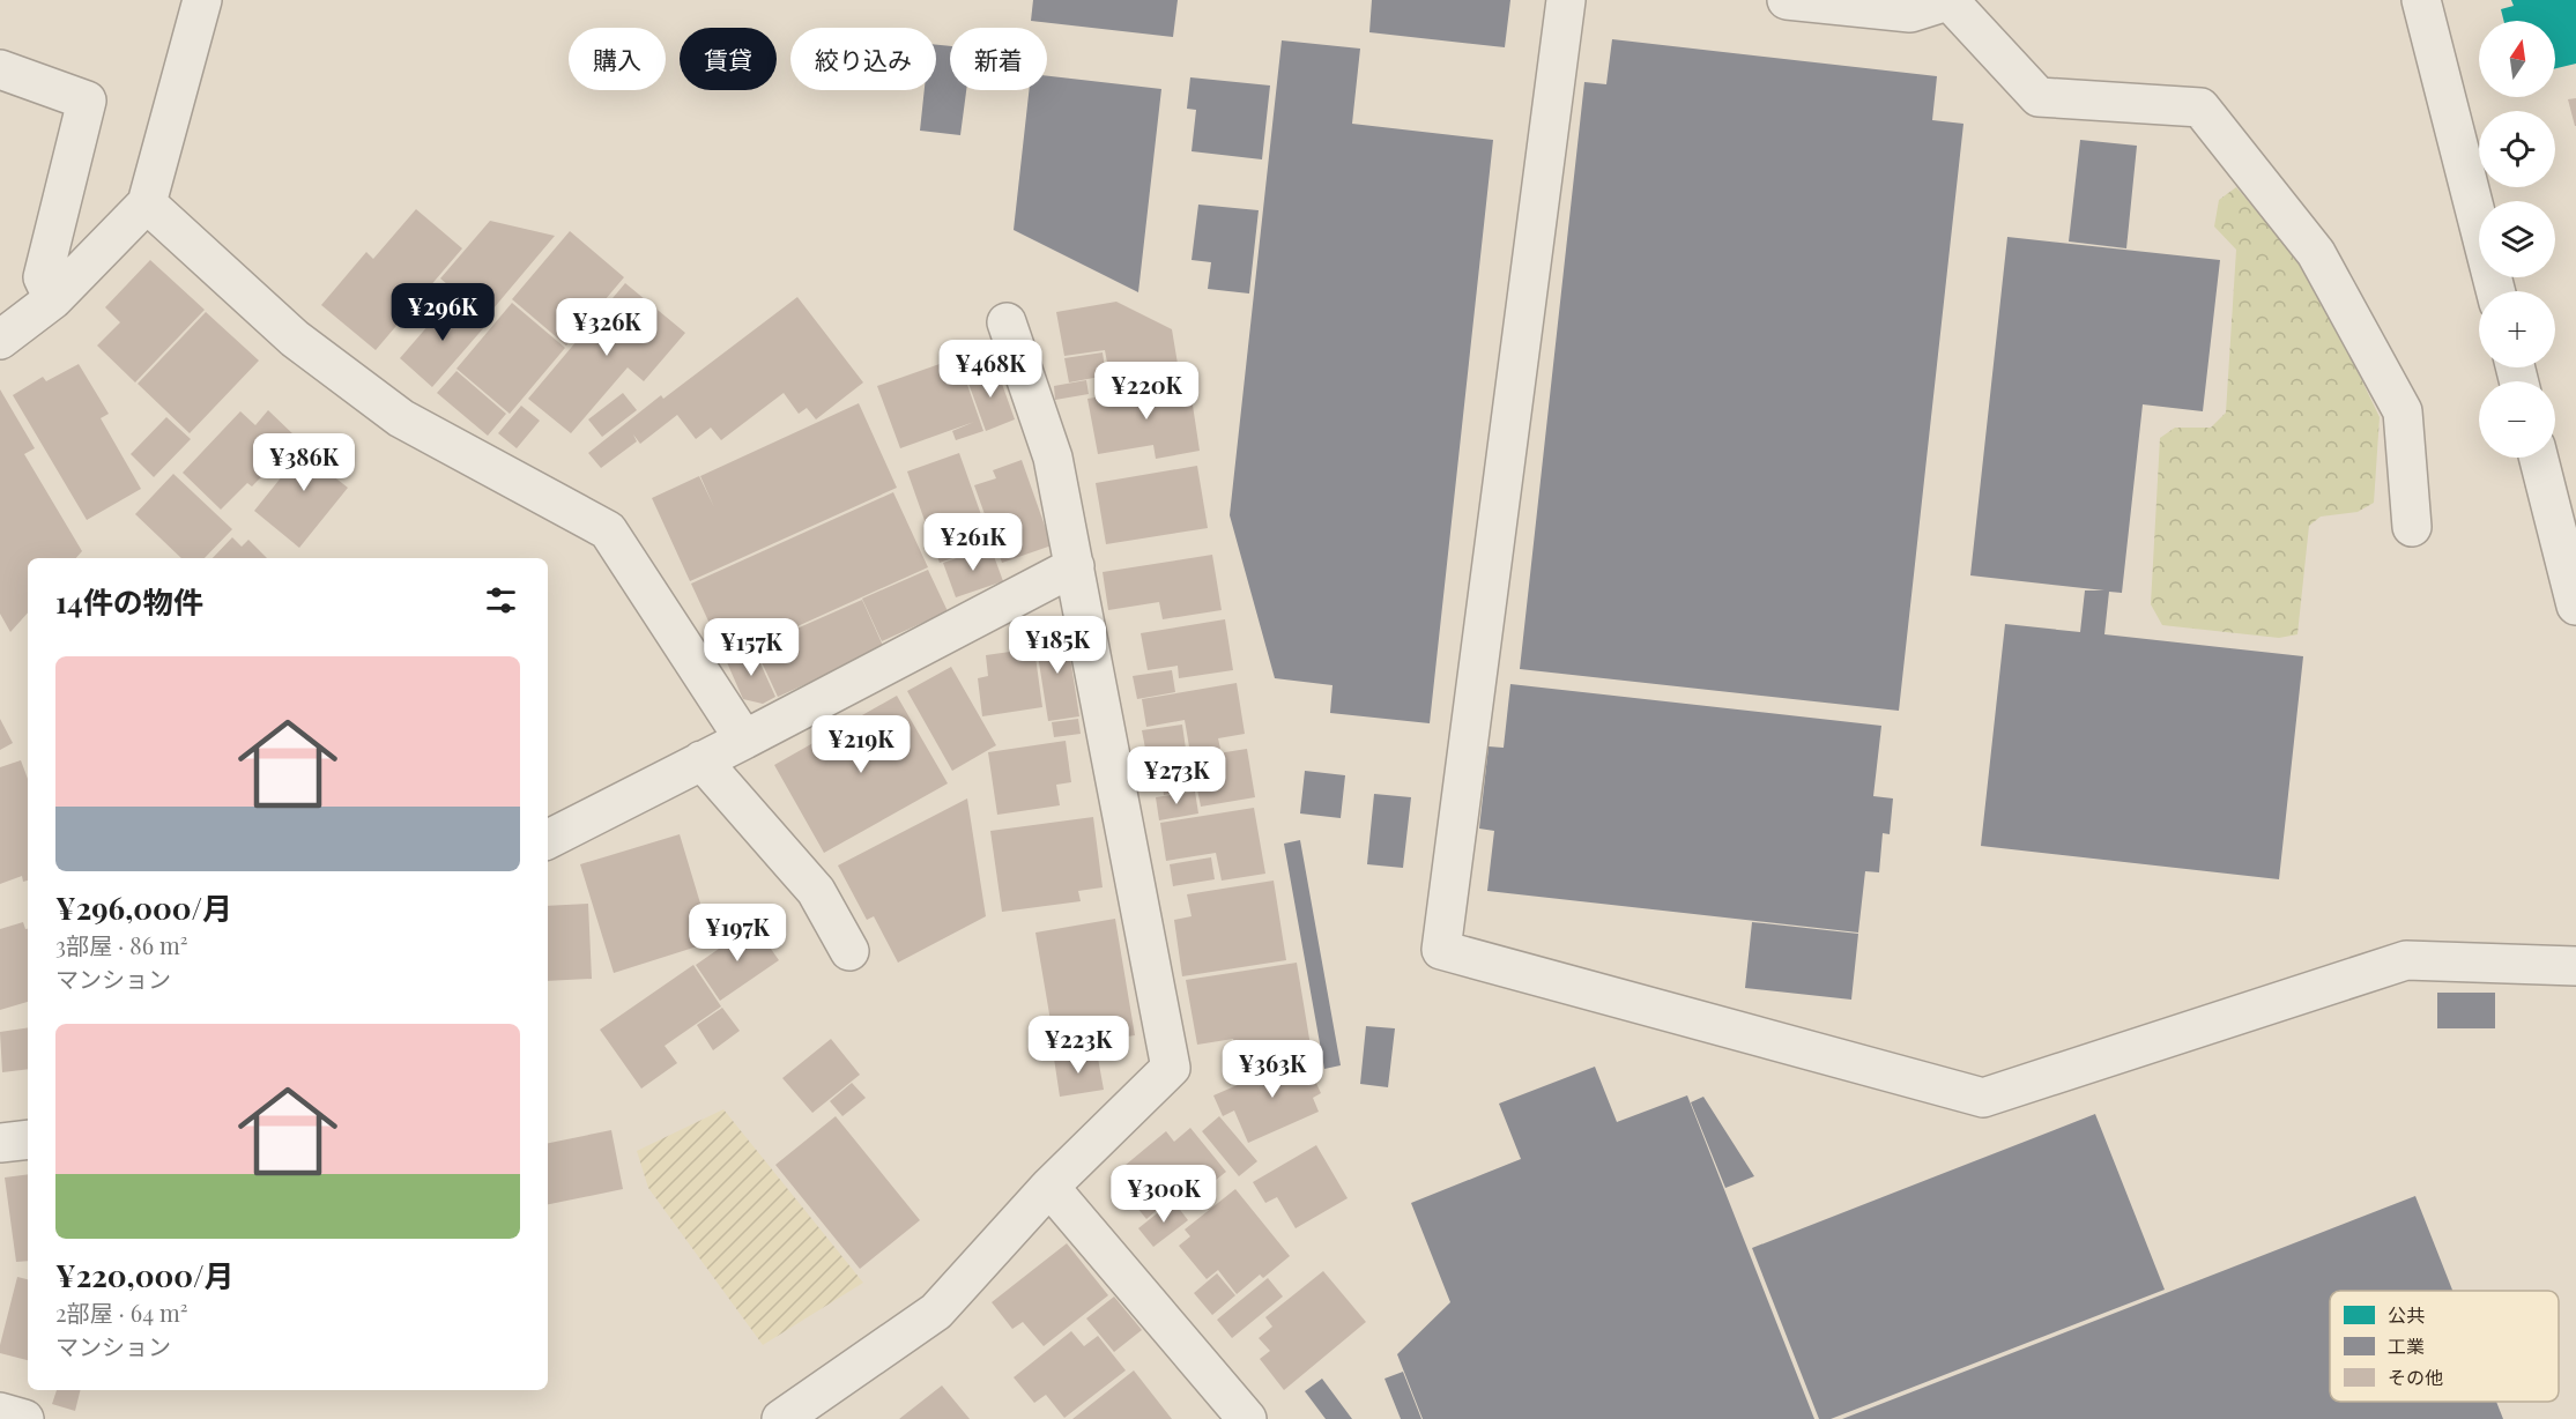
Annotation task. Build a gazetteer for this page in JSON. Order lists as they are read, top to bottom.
{
  "legend": ["公共", "工業", "その他"],
  "north": "top",
  "page": {
    "map_buttons": ["+", "−"],
    "chip": [
      "購入",
      "賃貸",
      "絞り込み",
      "新着"
    ],
    "price": [
      "¥296K",
      "¥326K",
      "¥468K",
      "¥220K",
      "¥386K",
      "¥261K",
      "¥185K",
      "¥157K",
      "¥219K",
      "¥273K",
      "¥197K",
      "¥223K",
      "¥363K",
      "¥300K"
    ],
    "heading": "14件の物件",
    "list": [
      {
        "name": "¥296,000/月",
        "note": "3部屋 · 86 m² · マンション"
      },
      {
        "name": "¥220,000/月",
        "note": "2部屋 · 64 m² · マンション"
      }
    ]
  }
}
